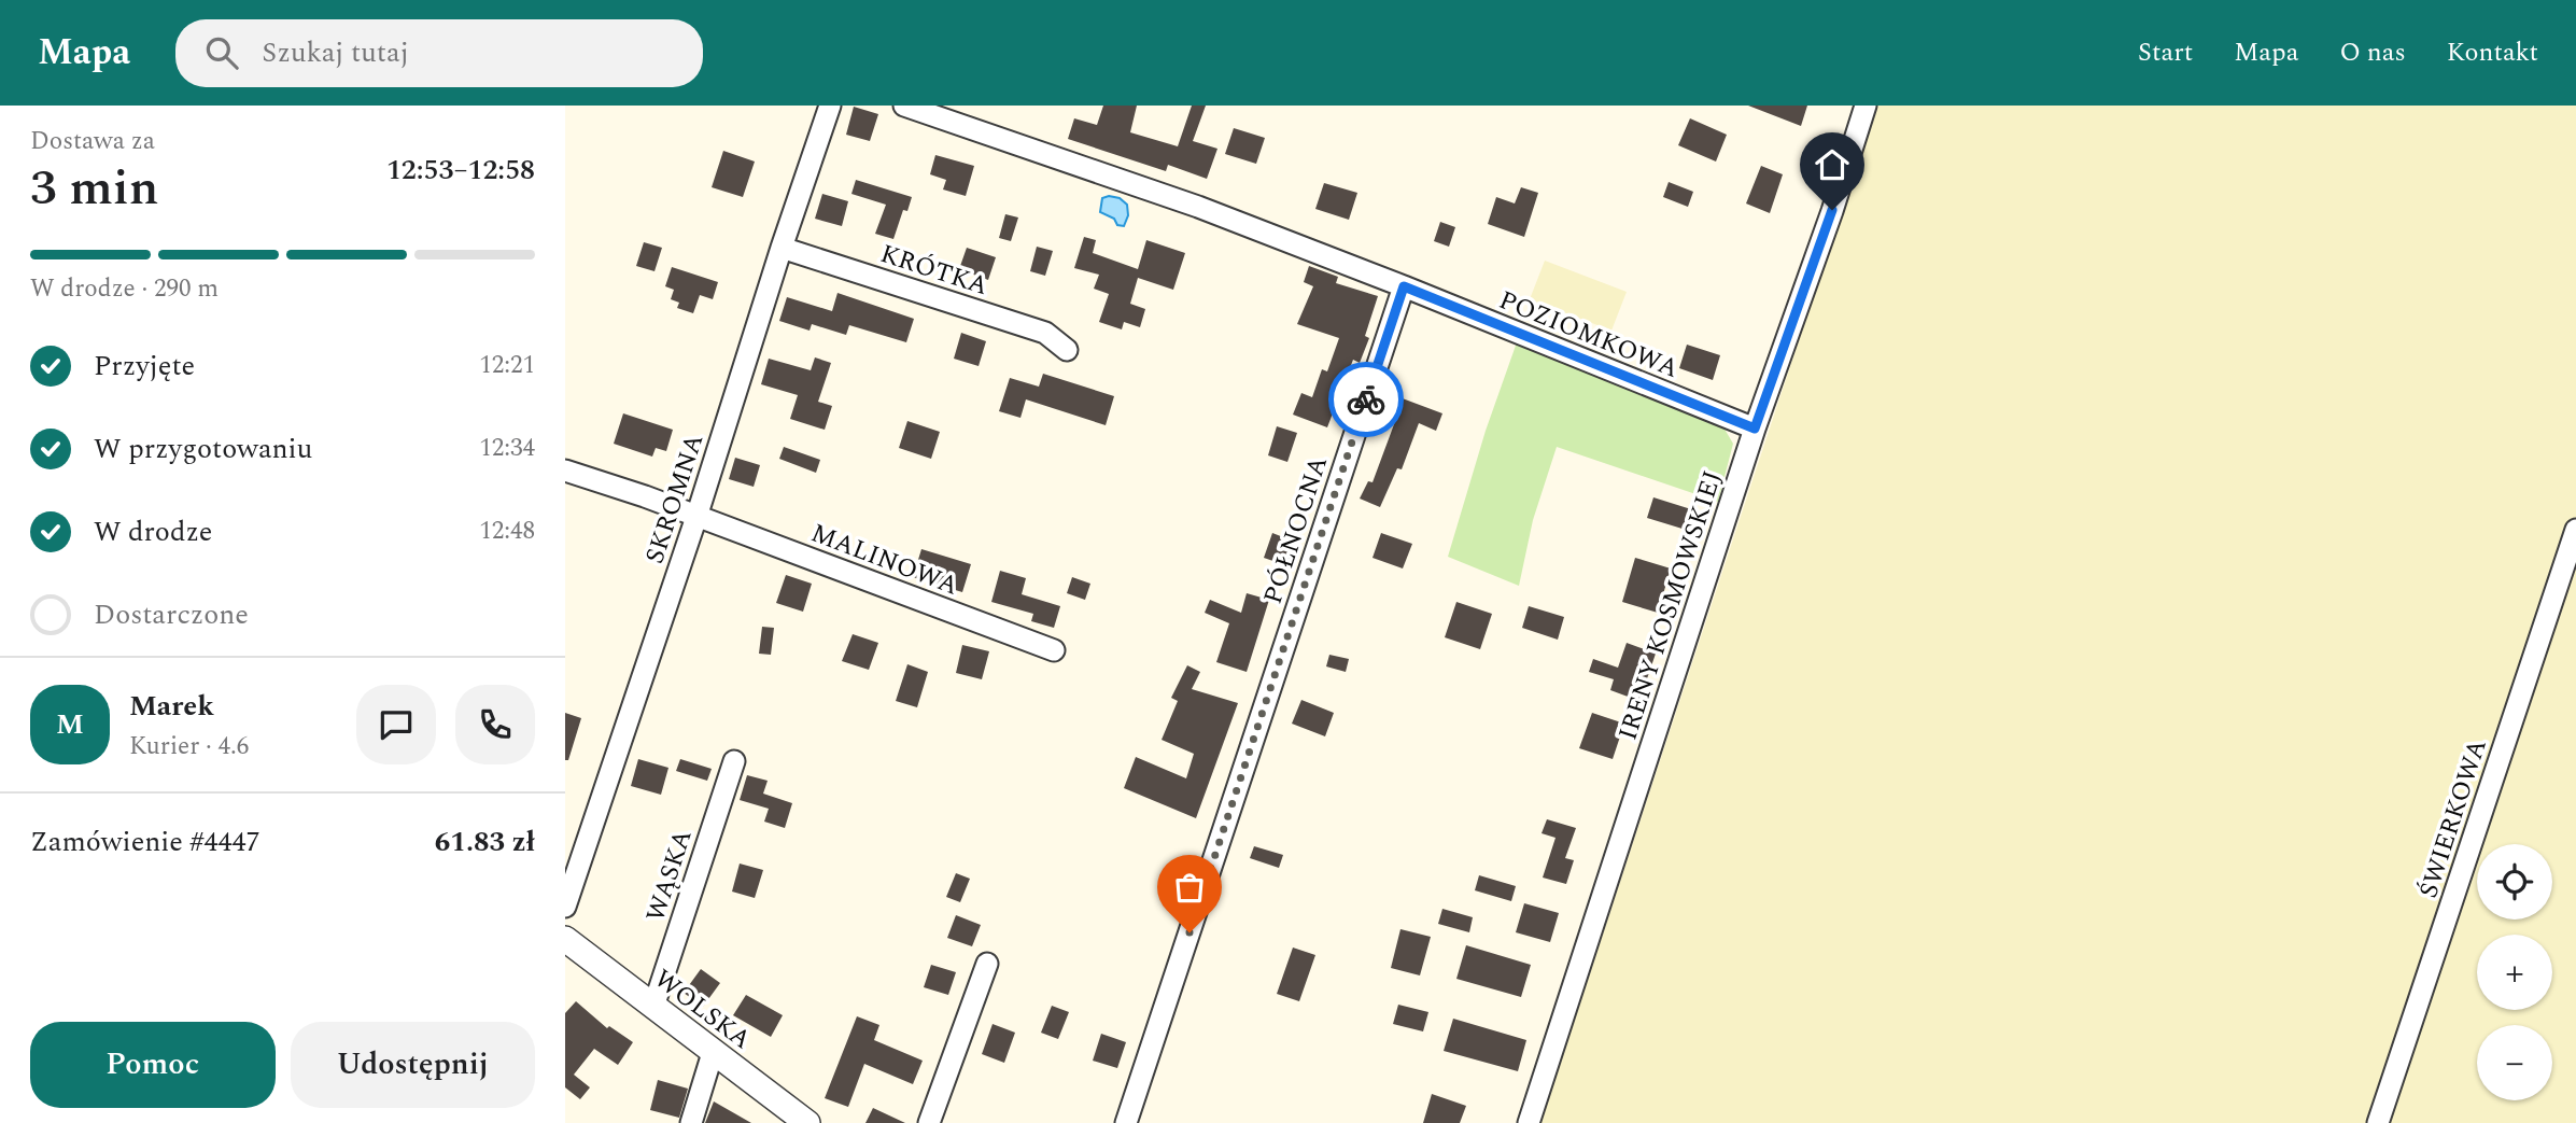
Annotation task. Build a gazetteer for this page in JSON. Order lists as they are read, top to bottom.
{
  "streets": {
    "street": [
      "KRÓTKA",
      "POZIOMKOWA",
      "SKROMNA",
      "PÓŁNOCNA",
      "MALINOWA",
      "IRENY KOSMOWSKIEJ",
      "ŚWIERKOWA",
      "WĄSKA",
      "WOLSKA"
    ]
  },
  "crossings": [
    ["KRÓTKA", "SKROMNA"],
    ["POZIOMKOWA", "PÓŁNOCNA"],
    ["POZIOMKOWA", "IRENY KOSMOWSKIEJ"],
    ["SKROMNA", "MALINOWA"],
    ["WĄSKA", "WOLSKA"]
  ],
  "page": {
    "header": "Mapa",
    "search": "Szukaj tutaj",
    "nav": [
      "Start",
      "Mapa",
      "O nas",
      "Kontakt"
    ],
    "heading": ["3 min", "Dostawa za", "12:53–12:58"],
    "panel": [
      "Marek",
      "Kurier · 4.6",
      "Zamówienie #4447",
      "61.83 zł"
    ],
    "bar": "W drodze · 290 m",
    "list": [
      ["Przyjęte", "12:21"],
      ["W przygotowaniu", "12:34"],
      ["W drodze", "12:48"],
      "Dostarczone"
    ],
    "round": "M",
    "map_buttons": ["+", "−"],
    "buttons": ["Pomoc", "Udostępnij"]
  }
}
